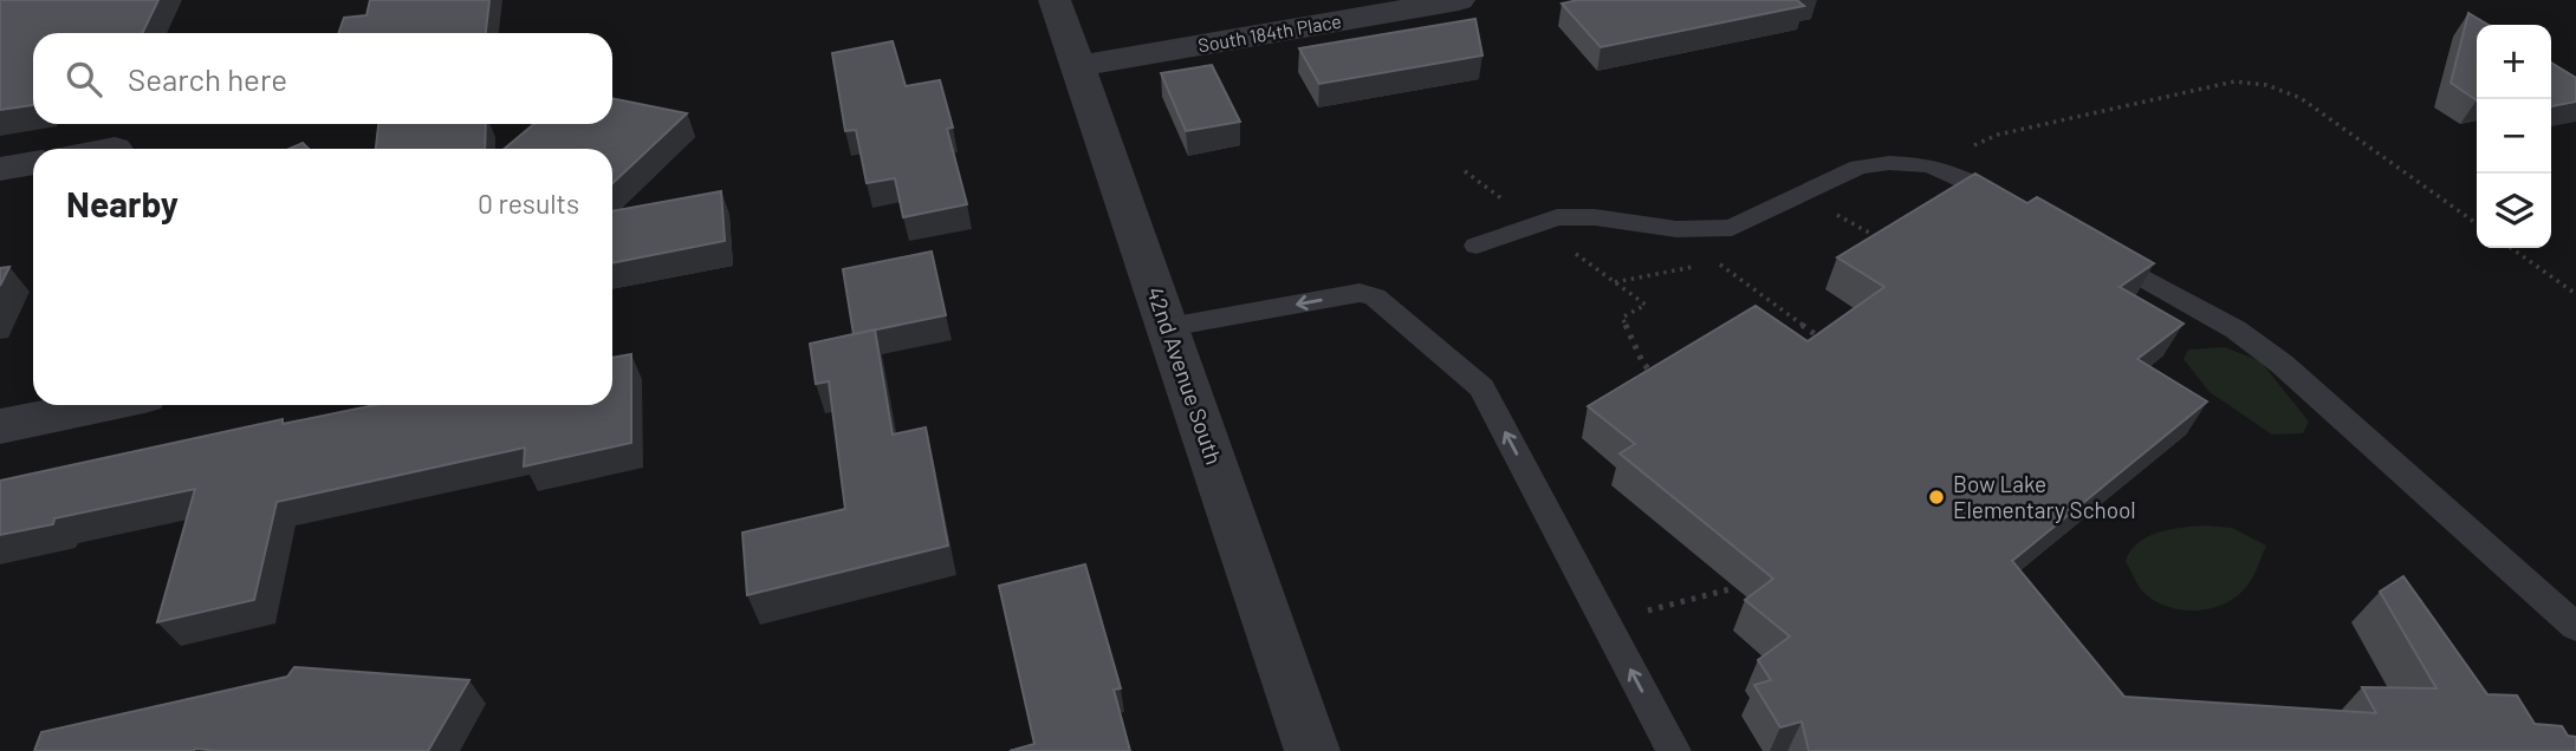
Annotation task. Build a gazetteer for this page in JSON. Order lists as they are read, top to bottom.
{
  "streets": {
    "street": ["South 184th Place", "42nd Avenue South"]
  },
  "crossings": [
    ["South 184th Place", "42nd Avenue South"]
  ],
  "places": ["Bow Lake Elementary School"],
  "page": {
    "map_buttons": ["+", "−"],
    "search": "Search here",
    "heading": ["Nearby", "0 results"]
  }
}
